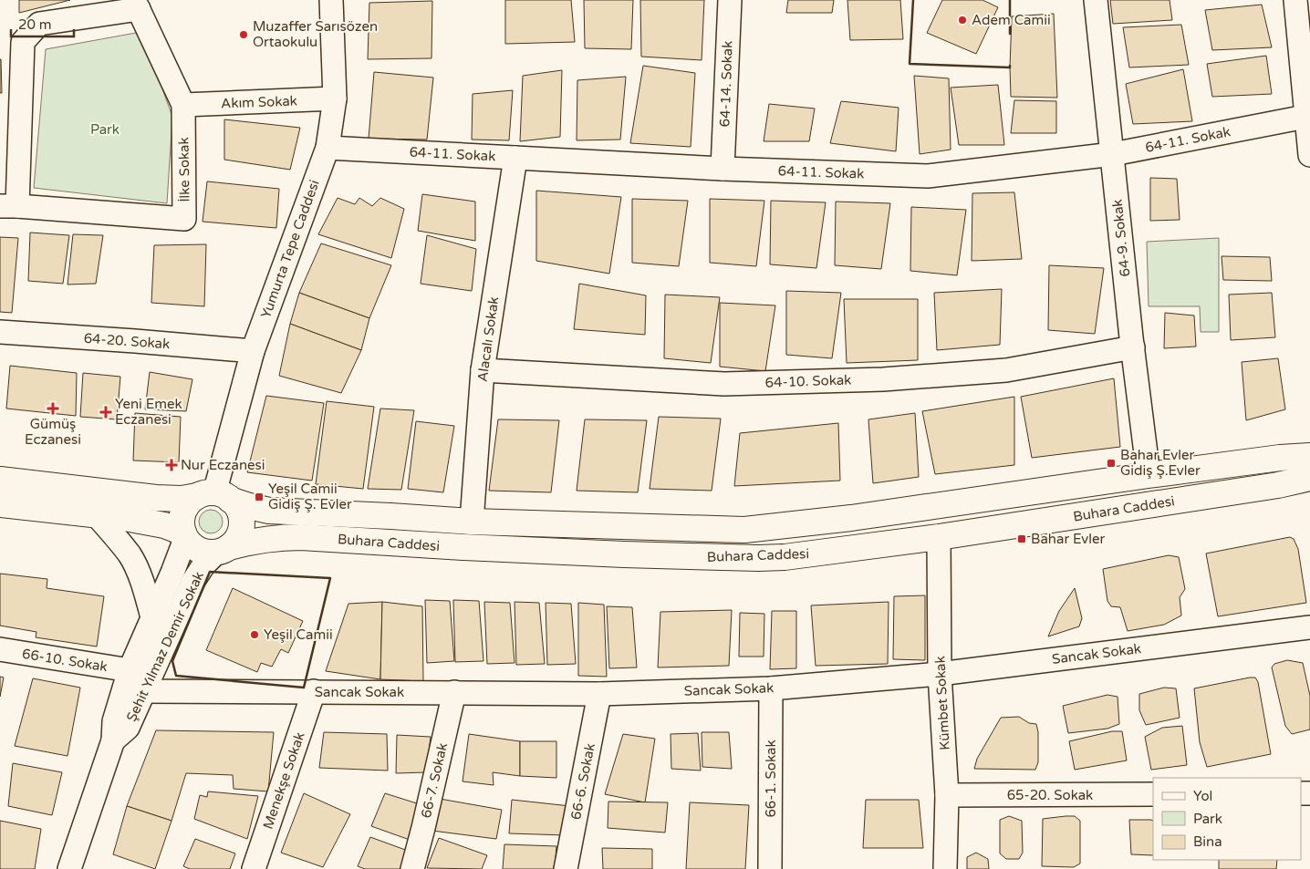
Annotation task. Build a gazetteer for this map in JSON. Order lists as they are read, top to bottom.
{
  "streets": {
    "main road": ["Buhara Caddesi"],
    "street": [
      "64-14. Sokak",
      "Akım Sokak",
      "64-11. Sokak",
      "İlke Sokak",
      "64-9. Sokak",
      "Yumurta Tepe Caddesi",
      "Alacalı Sokak",
      "64-20. Sokak",
      "64-10. Sokak",
      "Şehit Yılmaz Demir Sokak",
      "Sancak Sokak",
      "66-10. Sokak",
      "Kümbet Sokak",
      "66-1. Sokak",
      "Menekşe Sokak",
      "66-7. Sokak",
      "66-6. Sokak",
      "65-20. Sokak"
    ]
  },
  "crossings": [
    ["64-14. Sokak", "64-11. Sokak"],
    ["Akım Sokak", "İlke Sokak"],
    ["Akım Sokak", "Yumurta Tepe Caddesi"],
    ["64-11. Sokak", "64-9. Sokak"],
    ["64-11. Sokak", "Yumurta Tepe Caddesi"],
    ["64-11. Sokak", "Alacalı Sokak"],
    ["64-9. Sokak", "64-10. Sokak"],
    ["64-9. Sokak", "Buhara Caddesi"],
    ["Yumurta Tepe Caddesi", "64-20. Sokak"],
    ["Yumurta Tepe Caddesi", "Buhara Caddesi"],
    ["Yumurta Tepe Caddesi", "Şehit Yılmaz Demir Sokak"],
    ["Alacalı Sokak", "64-10. Sokak"],
    ["Alacalı Sokak", "Buhara Caddesi"],
    ["Buhara Caddesi", "Şehit Yılmaz Demir Sokak"],
    ["Buhara Caddesi", "Kümbet Sokak"],
    ["Şehit Yılmaz Demir Sokak", "Sancak Sokak"],
    ["Şehit Yılmaz Demir Sokak", "66-10. Sokak"],
    ["Sancak Sokak", "66-10. Sokak"],
    ["Sancak Sokak", "Kümbet Sokak"],
    ["Sancak Sokak", "66-1. Sokak"],
    ["Sancak Sokak", "Menekşe Sokak"],
    ["Sancak Sokak", "66-7. Sokak"],
    ["Sancak Sokak", "66-6. Sokak"],
    ["Kümbet Sokak", "65-20. Sokak"]
  ],
  "parks": ["Park"],
  "places": {
    "other": ["Adem Camii", "Muzaffer Sarısözen Ortaokulu", "Yeşil Camii"],
    "health": ["Gümüş Eczanesi", "Yeni Emek Eczanesi", "Nur Eczanesi"],
    "transit": ["Bahar Evler Gidiş Ş.Evler", "Yeşil Camii Gidiş Ş. Evler", "Bahar Evler"]
  },
  "legend": ["Yol", "Park", "Bina"],
  "scale_bar": "20 m"
}
